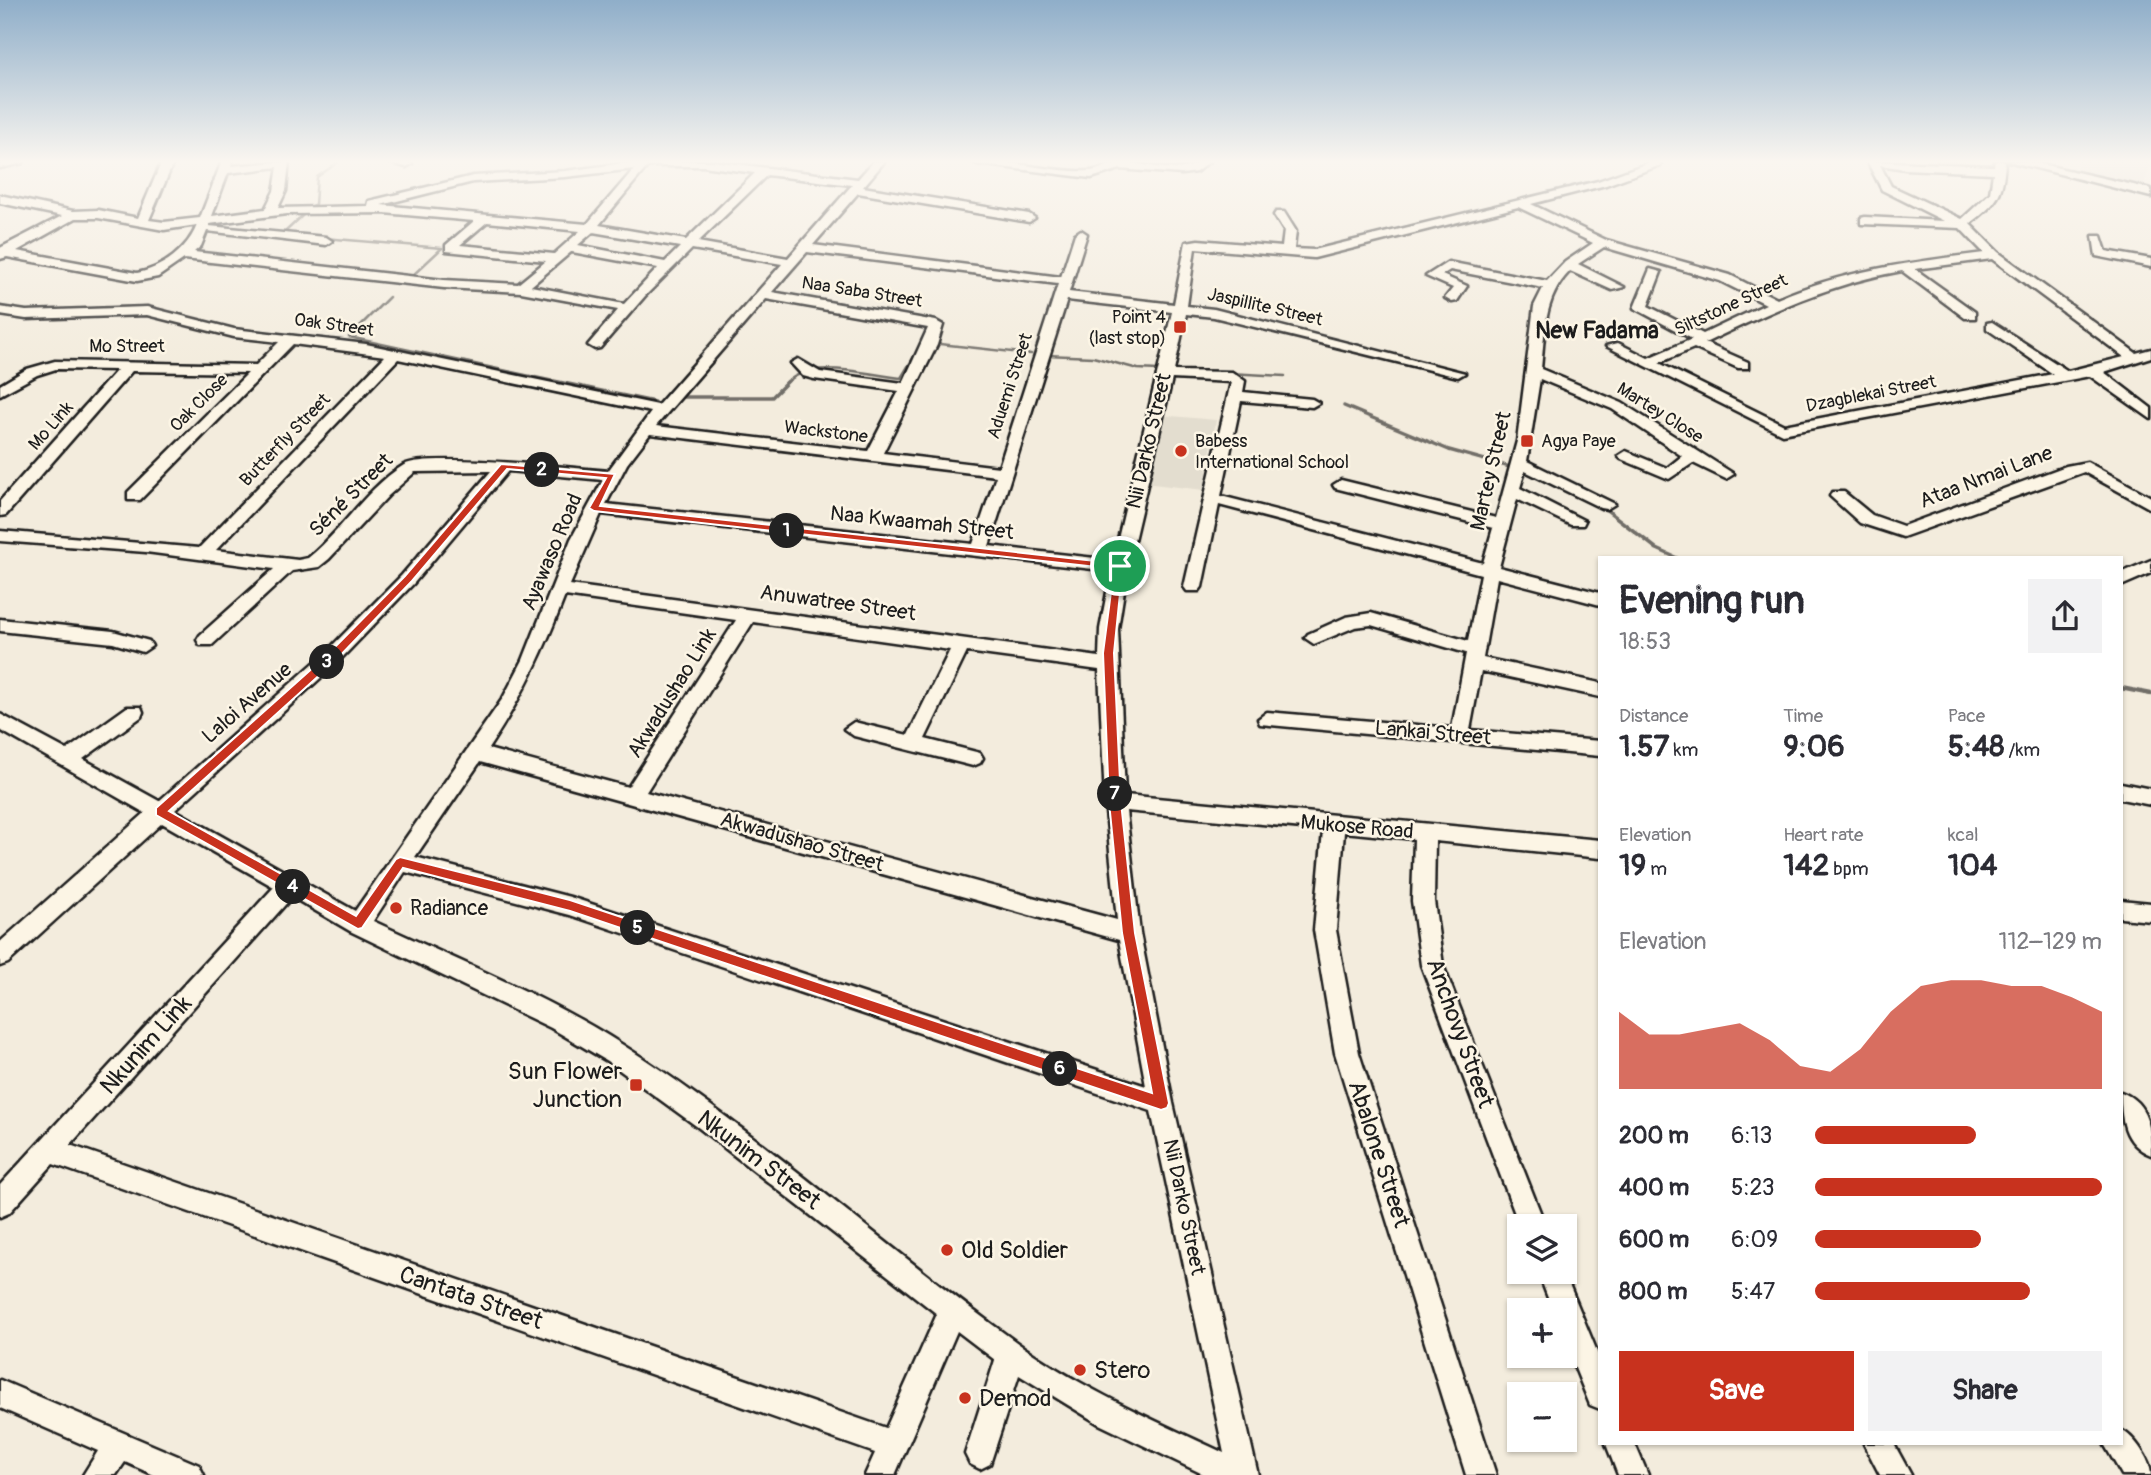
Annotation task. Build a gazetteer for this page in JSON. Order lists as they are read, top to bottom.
{
  "streets": {
    "street": [
      "Naa Saba Street",
      "Siltstone Street",
      "Jaspillite Street",
      "Oak Street",
      "Mo Street",
      "Aduemi Street",
      "Dzagblekai Street",
      "Oak Close",
      "Martey Close",
      "Mo Link",
      "Wackstone",
      "Butterfly Street",
      "Nii Darko Street",
      "Martey Street",
      "Ataa Nmai Lane",
      "Séné Street",
      "Naa Kwaamah Street",
      "Ayawaso Road",
      "Anuwatree Street",
      "Akwadushao Link",
      "Laloi Avenue",
      "Lankai Street",
      "Mukose Road",
      "Akwadushao Street",
      "Anchovy Street",
      "Nkunim Link",
      "Abalone Street",
      "Nkunim Street",
      "Cantata Street"
    ]
  },
  "crossings": [
    ["Naa Saba Street", "Wackstone"],
    ["Naa Saba Street", "Ayawaso Road"],
    ["Siltstone Street", "Dzagblekai Street"],
    ["Jaspillite Street", "Aduemi Street"],
    ["Jaspillite Street", "Nii Darko Street"],
    ["Jaspillite Street", "Ayawaso Road"],
    ["Oak Street", "Oak Close"],
    ["Oak Street", "Butterfly Street"],
    ["Oak Street", "Ayawaso Road"],
    ["Mo Street", "Oak Close"],
    ["Mo Street", "Mo Link"],
    ["Aduemi Street", "Wackstone"],
    ["Aduemi Street", "Naa Kwaamah Street"],
    ["Martey Close", "Martey Street"],
    ["Wackstone", "Ayawaso Road"],
    ["Butterfly Street", "Séné Street"],
    ["Nii Darko Street", "Naa Kwaamah Street"],
    ["Nii Darko Street", "Anuwatree Street"],
    ["Nii Darko Street", "Mukose Road"],
    ["Nii Darko Street", "Akwadushao Street"],
    ["Martey Street", "Lankai Street"],
    ["Séné Street", "Ayawaso Road"],
    ["Séné Street", "Laloi Avenue"],
    ["Naa Kwaamah Street", "Ayawaso Road"],
    ["Ayawaso Road", "Anuwatree Street"],
    ["Ayawaso Road", "Akwadushao Street"],
    ["Ayawaso Road", "Nkunim Street"],
    ["Anuwatree Street", "Akwadushao Link"],
    ["Akwadushao Link", "Akwadushao Street"],
    ["Laloi Avenue", "Nkunim Street"],
    ["Mukose Road", "Anchovy Street"],
    ["Mukose Road", "Abalone Street"],
    ["Nkunim Link", "Nkunim Street"],
    ["Nkunim Link", "Cantata Street"]
  ],
  "districts": ["New Fadama"],
  "places": {
    "transit": ["Point 4 (last stop)", "Agya Paye", "Sun Flower Junction"],
    "other": [
      "Babess International School",
      "Radiance",
      "Old Soldier",
      "Stero",
      "Demod"
    ]
  },
  "page": {
    "pins": [
      "2",
      "1",
      "3",
      "7",
      "4",
      "5",
      "6"
    ],
    "heading": ["Evening run", "18:53"],
    "stats": [
      ["Distance", "1.57 km"],
      ["Time", "9:06"],
      ["Pace", "5:48 /km"],
      ["Elevation", "19 m"],
      ["Heart rate", "142 bpm"],
      ["kcal", "104"]
    ],
    "chart": ["Elevation", "112–129 m"],
    "list": [
      {
        "name": "200 m",
        "note": "6:13"
      },
      {
        "name": "400 m",
        "note": "5:23"
      },
      {
        "name": "600 m",
        "note": "6:09"
      },
      {
        "name": "800 m",
        "note": "5:47"
      }
    ],
    "map_buttons": ["+", "−"],
    "buttons": ["Save", "Share"]
  }
}
